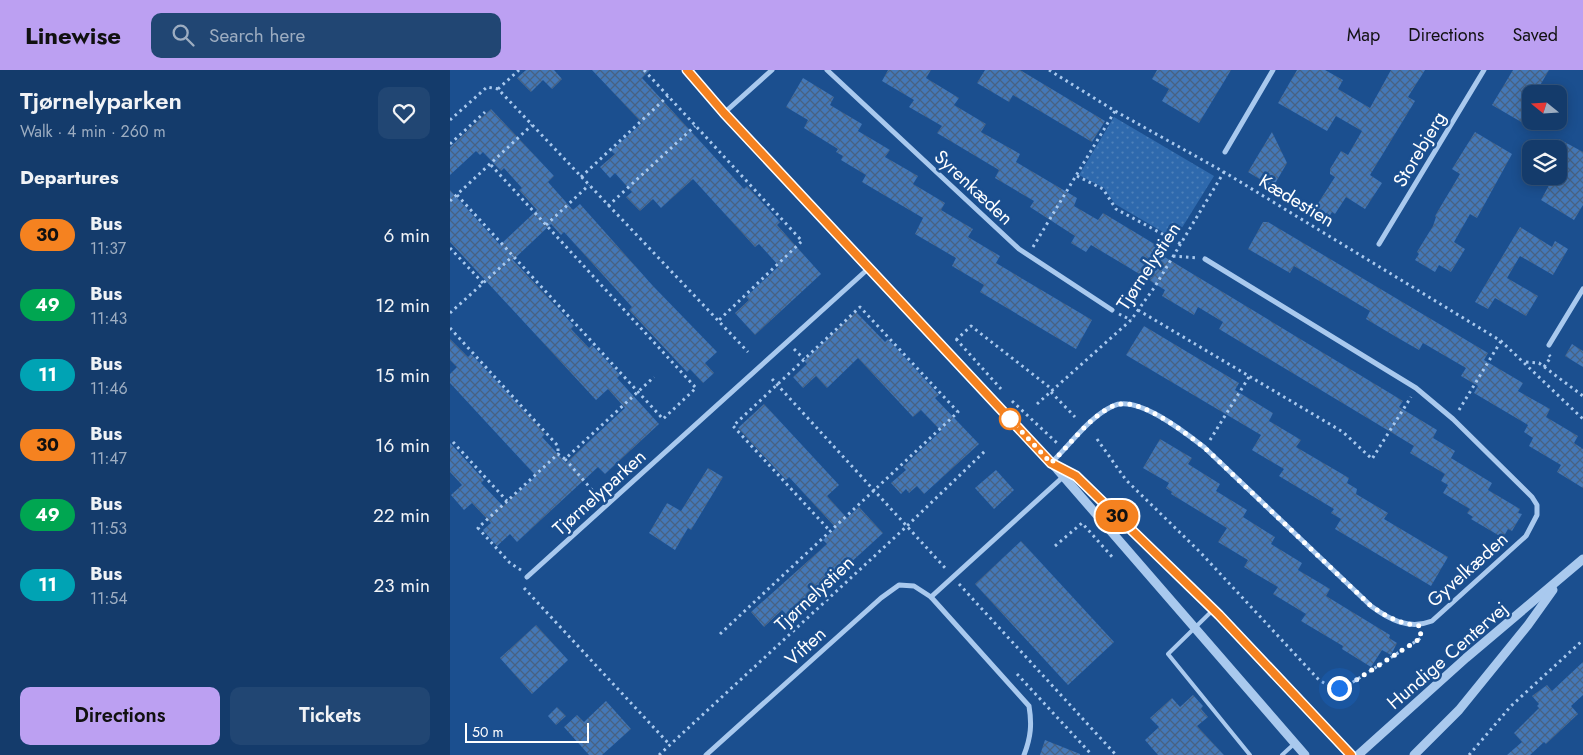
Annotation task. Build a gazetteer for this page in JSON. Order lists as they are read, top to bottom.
{
  "streets": {
    "street": [
      "Storebjerg",
      "Syrenkæden",
      "Tjørnelyparken",
      "Gyvelkæden",
      "Viften",
      "Hundige Centervej"
    ],
    "path": ["Kædestien", "Tjørnelystien"]
  },
  "crossings": [
    ["Kædestien", "Tjørnelystien"]
  ],
  "lines": ["bus line 30"],
  "scale_bar": "50 m",
  "north": "left",
  "page": {
    "header": "Linewise",
    "search": "Search here",
    "nav": ["Map", "Directions", "Saved"],
    "heading": [
      ["Tjørnelyparken", "Walk · 4 min · 260 m"],
      "Departures"
    ],
    "on_map": "30",
    "list": [
      {
        "mark": "30",
        "name": "Bus",
        "note": "11:37",
        "value": "6 min"
      },
      {
        "mark": "49",
        "name": "Bus",
        "note": "11:43",
        "value": "12 min"
      },
      {
        "mark": "11",
        "name": "Bus",
        "note": "11:46",
        "value": "15 min"
      },
      {
        "mark": "30",
        "name": "Bus",
        "note": "11:47",
        "value": "16 min"
      },
      {
        "mark": "49",
        "name": "Bus",
        "note": "11:53",
        "value": "22 min"
      },
      {
        "mark": "11",
        "name": "Bus",
        "note": "11:54",
        "value": "23 min"
      }
    ],
    "buttons": ["Directions", "Tickets"],
    "scale": "50 m"
  }
}
